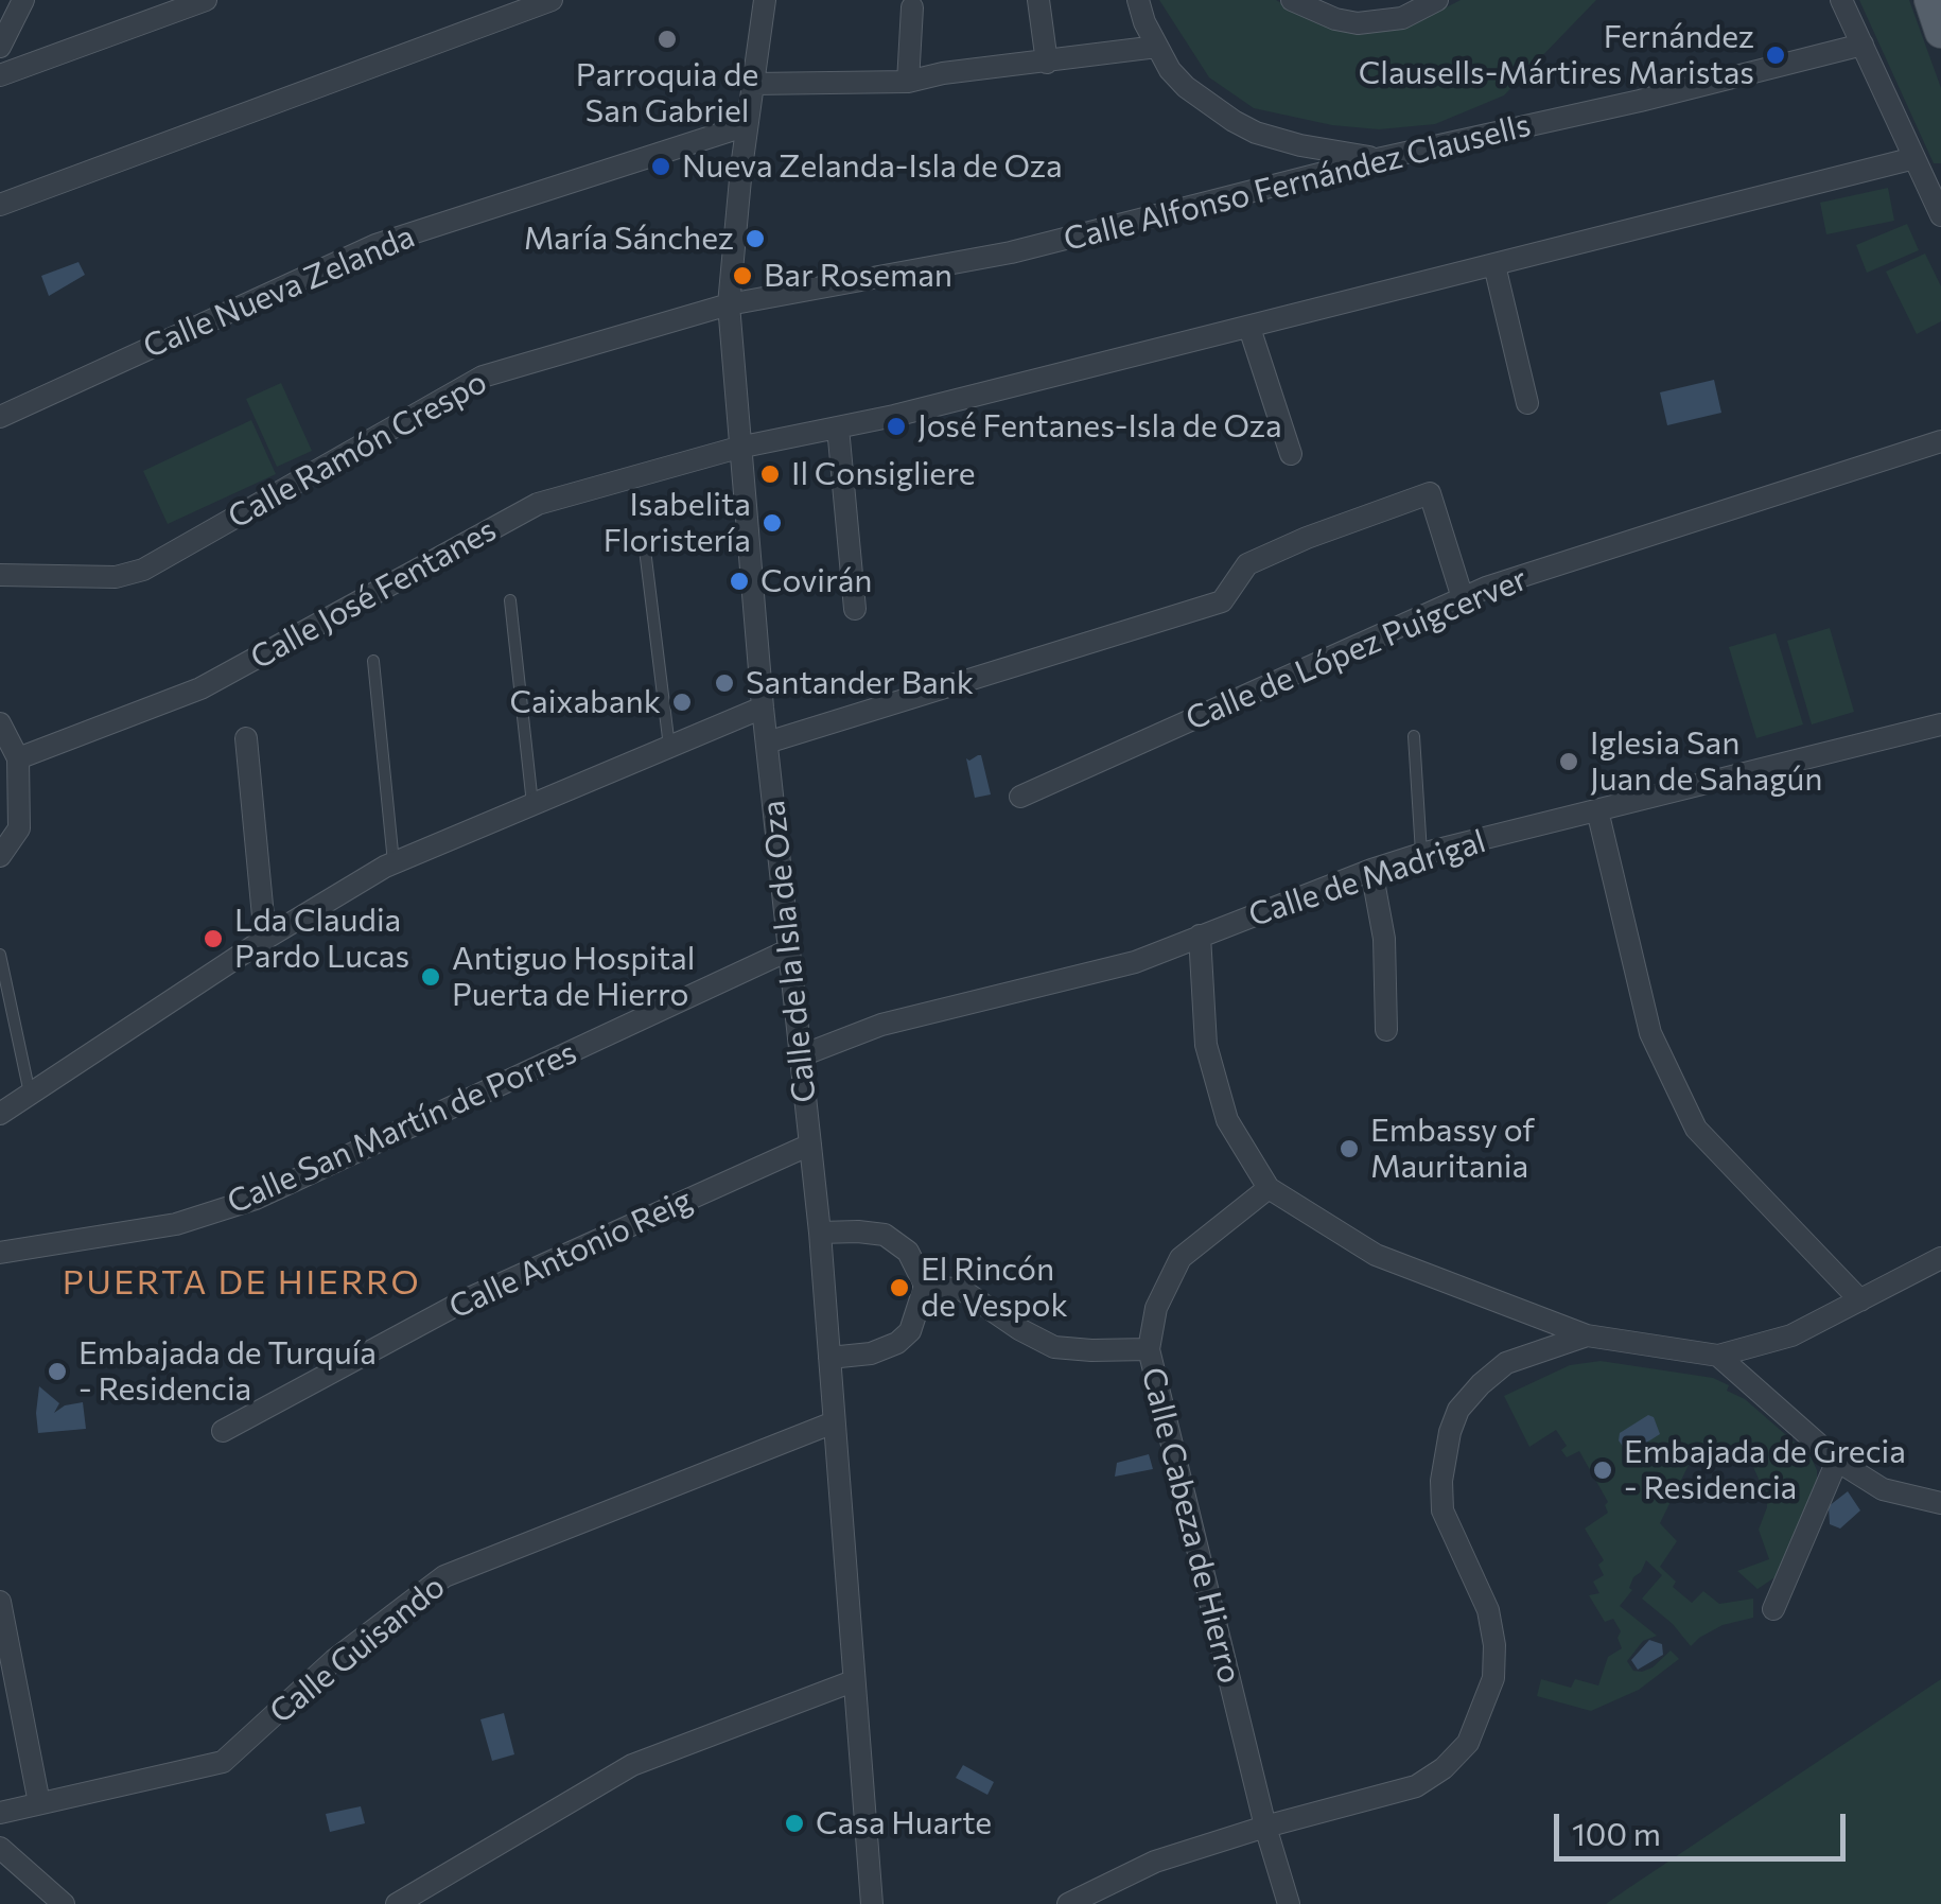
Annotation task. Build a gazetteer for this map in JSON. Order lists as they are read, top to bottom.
{
  "streets": {
    "street": [
      "Calle Alfonso Fernández Clausells",
      "Calle Nueva Zelanda",
      "Calle Ramón Crespo",
      "Calle José Fentanes",
      "Calle de López Puigcerver",
      "Calle de Madrigal",
      "Calle de la Isla de Oza",
      "Calle San Martín de Porres",
      "Calle Antonio Reig",
      "Calle Cabeza de Hierro",
      "Calle Guisando"
    ]
  },
  "crossings": [
    ["Calle Alfonso Fernández Clausells", "Calle Ramón Crespo"],
    ["Calle Alfonso Fernández Clausells", "Calle de la Isla de Oza"],
    ["Calle Nueva Zelanda", "Calle de la Isla de Oza"],
    ["Calle Ramón Crespo", "Calle de la Isla de Oza"],
    ["Calle José Fentanes", "Calle de la Isla de Oza"],
    ["Calle de Madrigal", "Calle de la Isla de Oza"],
    ["Calle de la Isla de Oza", "Calle San Martín de Porres"],
    ["Calle de la Isla de Oza", "Calle Antonio Reig"],
    ["Calle de la Isla de Oza", "Calle Guisando"]
  ],
  "districts": ["PUERTA DE HIERRO"],
  "places": [
    "Parroquia de San Gabriel",
    "Fernández Clausells-Mártires Maristas",
    "Nueva Zelanda-Isla de Oza",
    "María Sánchez",
    "Bar Roseman",
    "José Fentanes-Isla de Oza",
    "Il Consigliere",
    "Isabelita Floristería",
    "Covirán",
    "Santander Bank",
    "Caixabank",
    "Iglesia San Juan de Sahagún",
    "Lda Claudia Pardo Lucas",
    "Antiguo Hospital Puerta de Hierro",
    "Embassy of Mauritania",
    "El Rincón de Vespok",
    "Embajada de Turquía - Residencia",
    "Embajada de Grecia - Residencia",
    "Casa Huarte"
  ],
  "scale_bar": "100 m"
}
